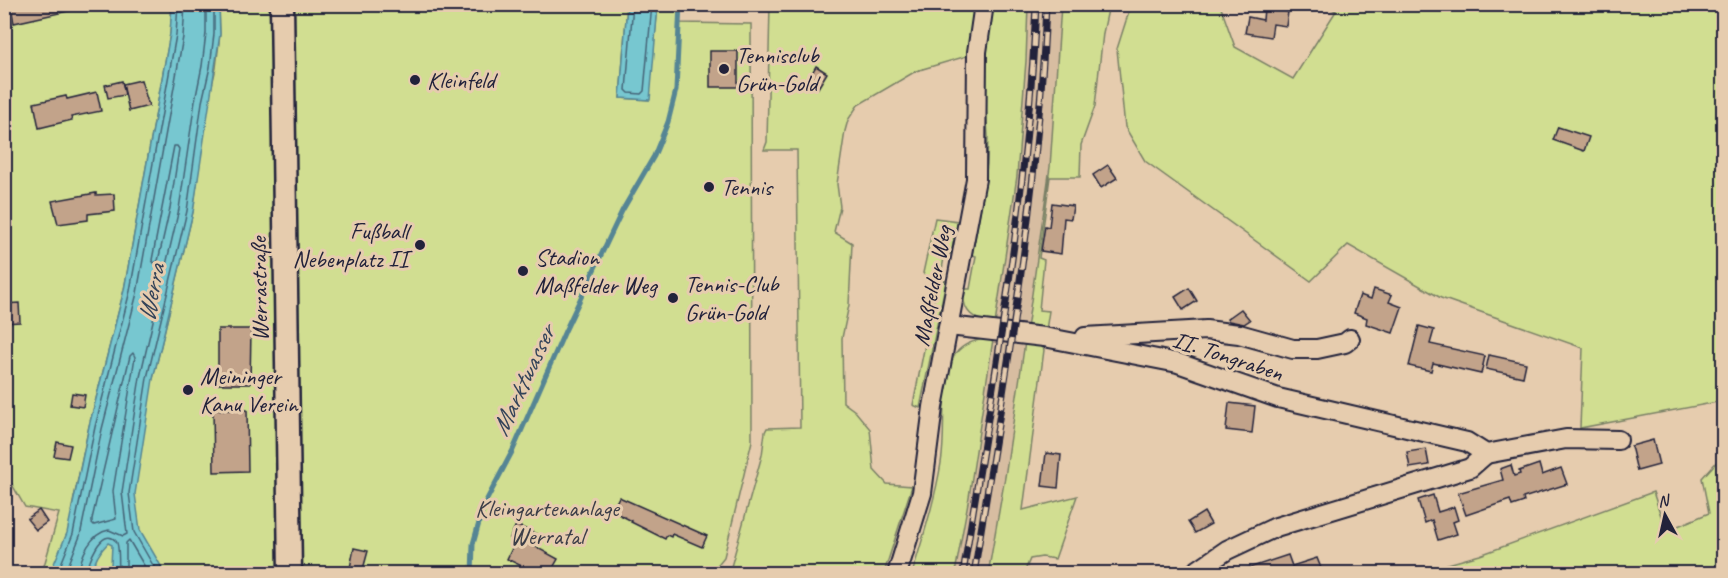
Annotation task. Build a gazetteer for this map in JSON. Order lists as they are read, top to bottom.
{
  "streets": {
    "street": ["Maßfelder Weg", "Werrastraße", "II. Tongraben"]
  },
  "crossings": [
    ["Maßfelder Weg", "II. Tongraben"]
  ],
  "water": ["Werra", "Marktwasser"],
  "parks": ["Kleingartenanlage Werratal"],
  "places": [
    "Tennisclub Grün-Gold",
    "Kleinfeld",
    "Tennis",
    "Fußball Nebenplatz II",
    "Stadion Maßfelder Weg",
    "Tennis-Club Grün-Gold",
    "Meininger Kanu Verein"
  ],
  "north": "top"
}
